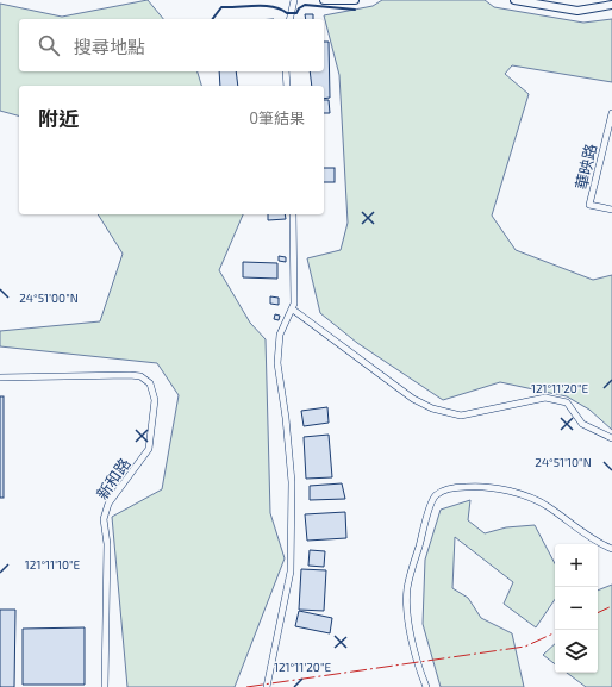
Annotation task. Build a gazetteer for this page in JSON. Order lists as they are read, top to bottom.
{
  "streets": {
    "street": ["華映路", "新和路"]
  },
  "page": {
    "search": "搜尋地點",
    "heading": ["附近", "0筆結果"],
    "map_buttons": ["+", "−"]
  },
  "coordinates": [
    "24°51'00\"N",
    "121°11'20\"E",
    "24°51'10\"N",
    "121°11'10\"E"
  ]
}
